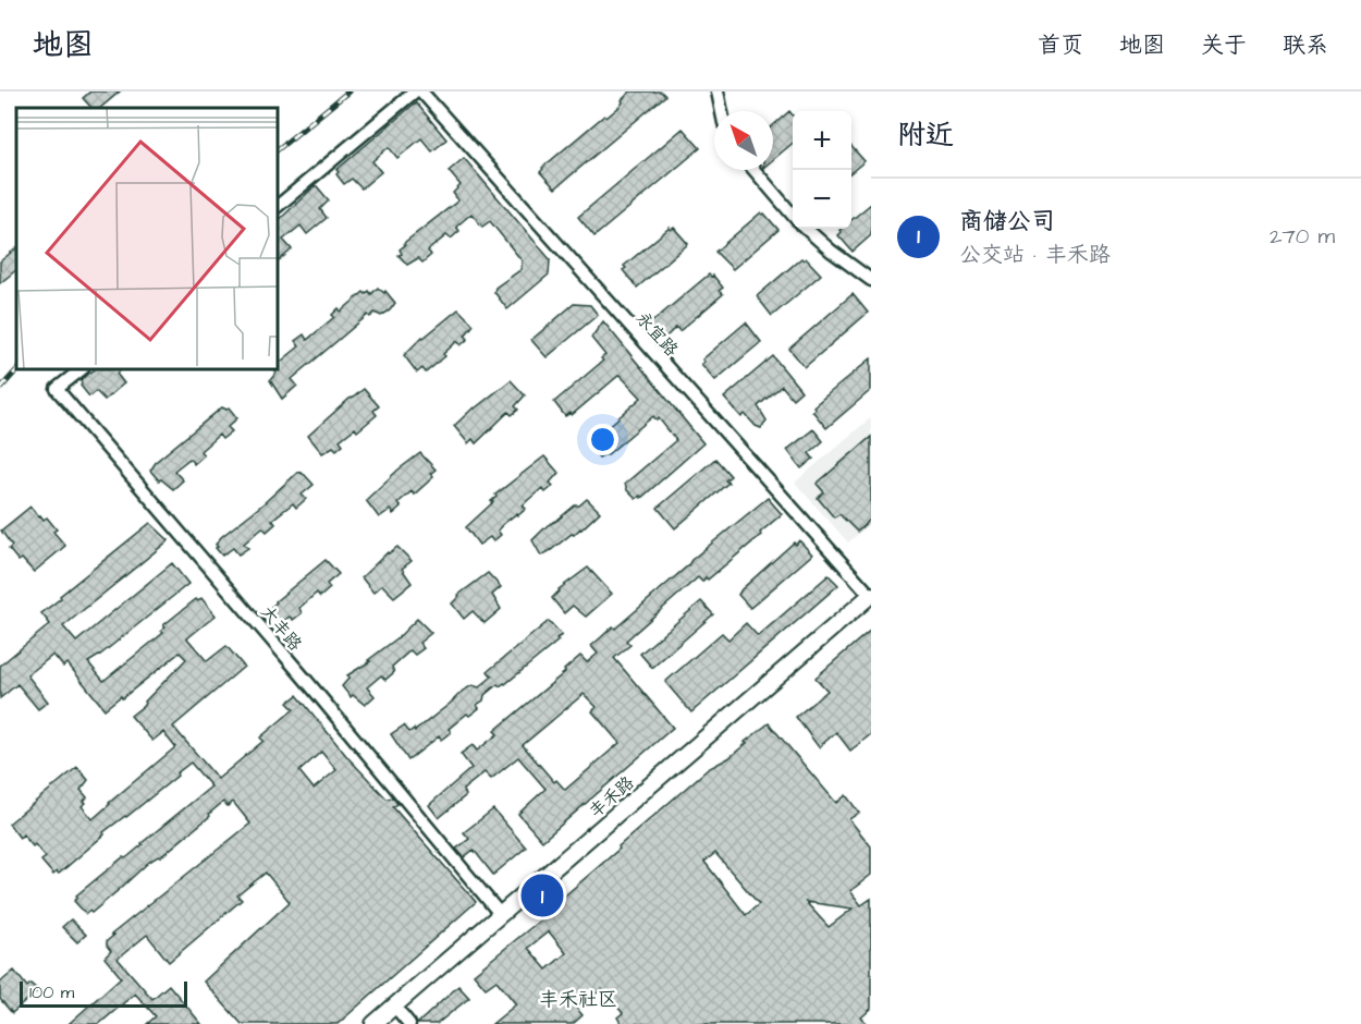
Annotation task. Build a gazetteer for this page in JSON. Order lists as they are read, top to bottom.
{
  "streets": {
    "main road": ["丰禾路"],
    "street": ["永宜路", "大丰路"]
  },
  "crossings": [
    ["永宜路", "丰禾路"],
    ["大丰路", "丰禾路"]
  ],
  "districts": ["丰禾社区"],
  "scale_bar": "100 m",
  "north": "top left",
  "page": {
    "header": "地图",
    "nav": [
      "首页",
      "地图",
      "关于",
      "联系"
    ],
    "heading": "附近",
    "map_buttons": ["+", "−"],
    "list": [
      {
        "mark": "1",
        "name": "商储公司",
        "note": "公交站 · 丰禾路",
        "value": "270 m"
      }
    ],
    "pins": "1",
    "scale": "100 m"
  }
}
